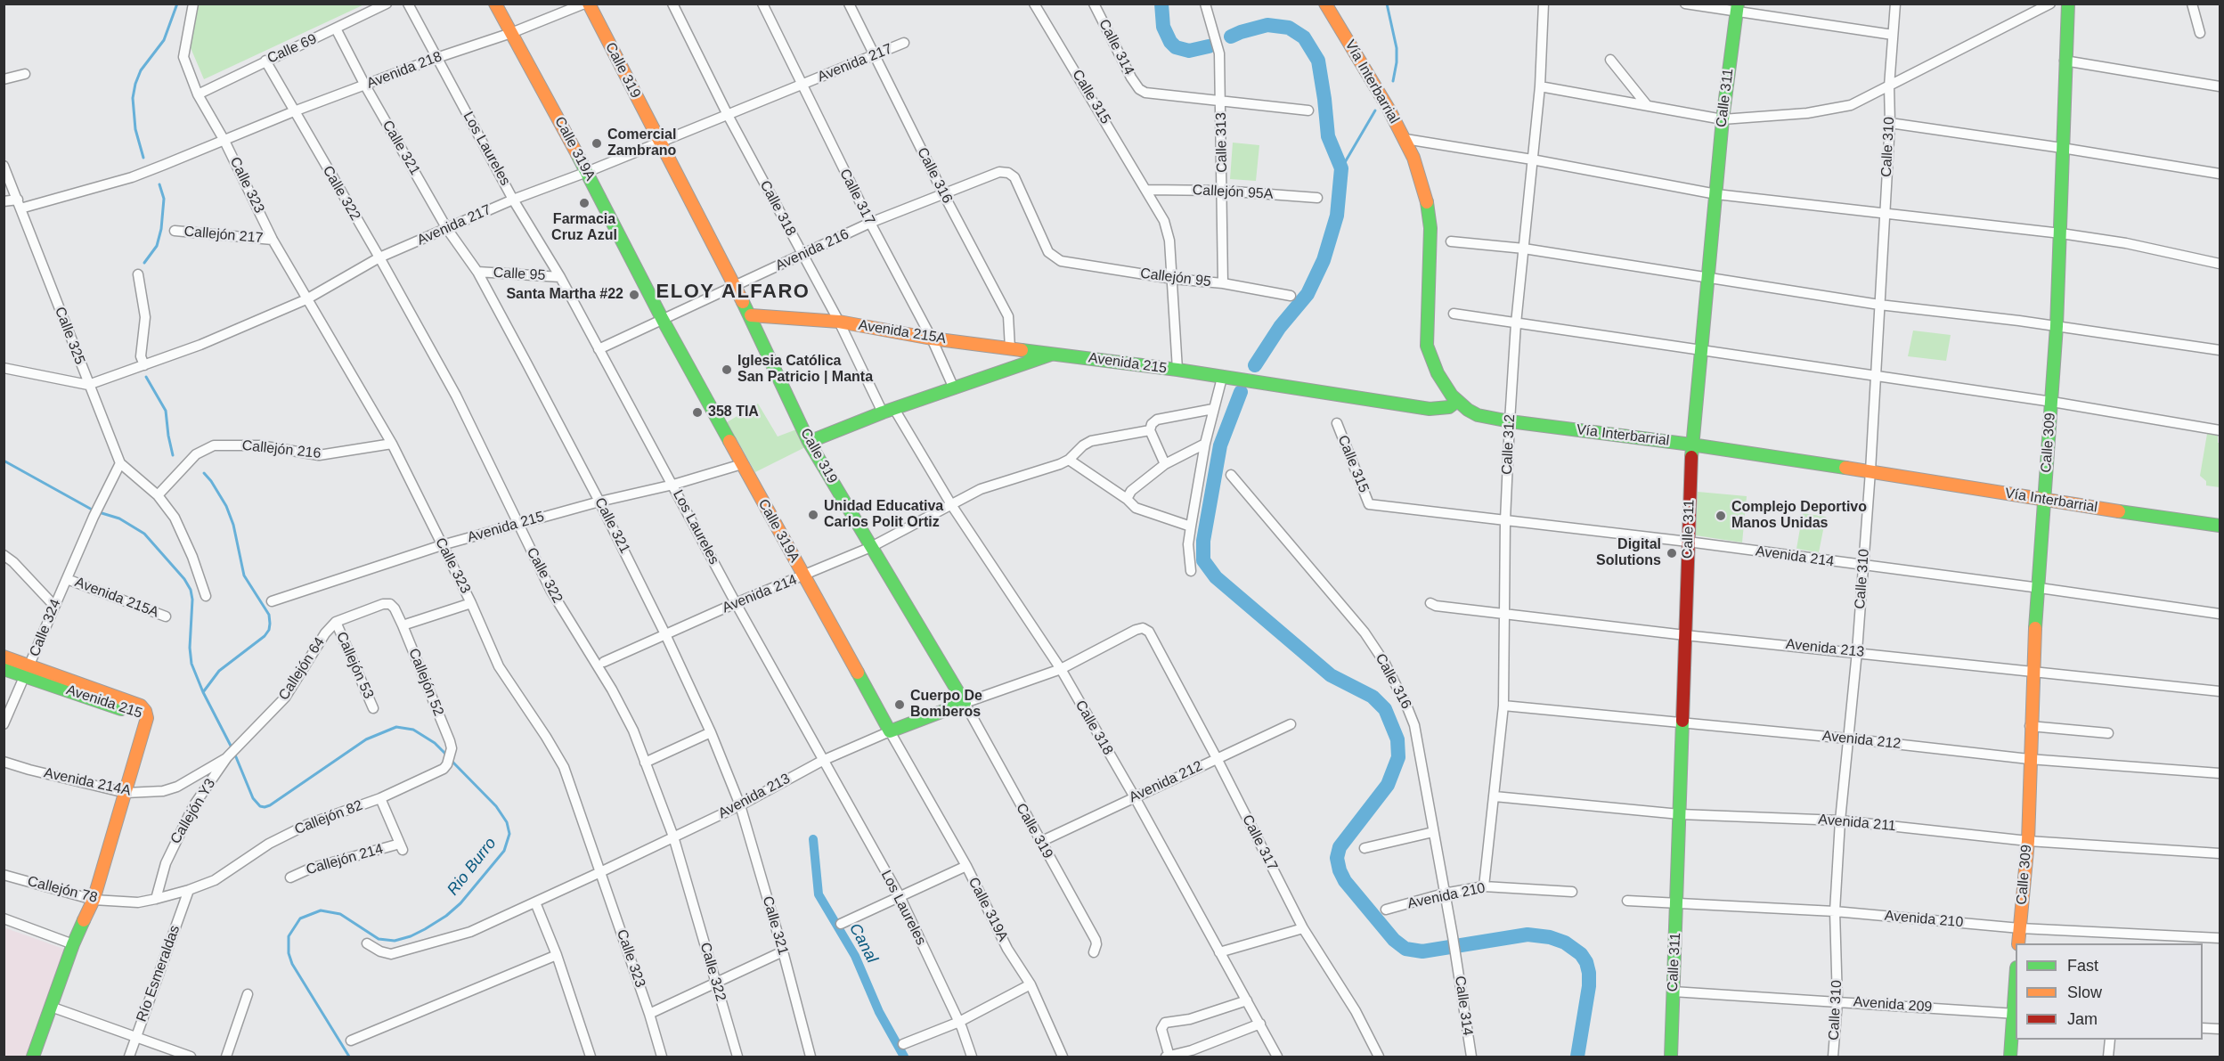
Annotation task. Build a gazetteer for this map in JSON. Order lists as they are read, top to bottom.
{
  "streets": {
    "street": [
      "Calle 314",
      "Calle 69",
      "Avenida 217",
      "Avenida 218",
      "Calle 319",
      "Vía Interbarrial",
      "Calle 315",
      "Calle 311",
      "Calle 313",
      "Calle 310",
      "Calle 321",
      "Los Laureles",
      "Calle 319A",
      "Calle 316",
      "Calle 323",
      "Callejón 95A",
      "Calle 322",
      "Calle 317",
      "Calle 318",
      "Callejón 217",
      "Avenida 216",
      "Calle 95",
      "Callejón 95",
      "Avenida 215A",
      "Calle 325",
      "Avenida 215",
      "Calle 309",
      "Calle 312",
      "Callejón 216",
      "Avenida 214",
      "Calle 324",
      "Avenida 213",
      "Callejón 53",
      "Callejón 64",
      "Callejón 52",
      "Avenida 212",
      "Avenida 214A",
      "Callejón Y3",
      "Callejón 82",
      "Avenida 211",
      "Callejón 214",
      "Callejón 78",
      "Avenida 210",
      "Río Esmeraldas",
      "Avenida 209"
    ]
  },
  "crossings": [
    ["Calle 314", "Calle 313"],
    ["Calle 314", "Calle 316"],
    ["Calle 69", "Calle 321"],
    ["Calle 69", "Calle 323"],
    ["Calle 69", "Calle 322"],
    ["Avenida 217", "Calle 319"],
    ["Avenida 217", "Calle 321"],
    ["Avenida 217", "Los Laureles"],
    ["Avenida 217", "Calle 319A"],
    ["Avenida 217", "Calle 316"],
    ["Avenida 217", "Calle 323"],
    ["Avenida 217", "Calle 322"],
    ["Avenida 217", "Calle 317"],
    ["Avenida 217", "Calle 318"],
    ["Avenida 217", "Calle 325"],
    ["Avenida 218", "Calle 321"],
    ["Avenida 218", "Los Laureles"],
    ["Avenida 218", "Calle 319A"],
    ["Avenida 218", "Calle 323"],
    ["Avenida 218", "Calle 322"],
    ["Avenida 218", "Calle 325"],
    ["Calle 319", "Avenida 216"],
    ["Calle 319", "Avenida 215A"],
    ["Calle 319", "Avenida 215"],
    ["Calle 319", "Avenida 214"],
    ["Calle 319", "Avenida 213"],
    ["Calle 319", "Avenida 212"],
    ["Vía Interbarrial", "Calle 311"],
    ["Vía Interbarrial", "Calle 310"],
    ["Vía Interbarrial", "Avenida 215"],
    ["Vía Interbarrial", "Calle 309"],
    ["Vía Interbarrial", "Calle 312"],
    ["Calle 315", "Callejón 95A"],
    ["Calle 315", "Callejón 95"],
    ["Calle 315", "Avenida 215"],
    ["Calle 315", "Avenida 214"],
    ["Calle 311", "Avenida 214"],
    ["Calle 311", "Avenida 213"],
    ["Calle 311", "Avenida 212"],
    ["Calle 311", "Avenida 211"],
    ["Calle 311", "Avenida 210"],
    ["Calle 311", "Avenida 209"],
    ["Calle 313", "Callejón 95A"],
    ["Calle 313", "Callejón 95"],
    ["Calle 310", "Avenida 214"],
    ["Calle 310", "Avenida 213"],
    ["Calle 310", "Avenida 212"],
    ["Calle 310", "Avenida 211"],
    ["Calle 310", "Avenida 210"],
    ["Calle 310", "Avenida 209"],
    ["Calle 321", "Calle 95"],
    ["Calle 321", "Avenida 215"],
    ["Calle 321", "Avenida 214"],
    ["Calle 321", "Avenida 213"],
    ["Los Laureles", "Avenida 216"],
    ["Los Laureles", "Calle 95"],
    ["Los Laureles", "Avenida 215"],
    ["Los Laureles", "Avenida 214"],
    ["Los Laureles", "Avenida 213"],
    ["Calle 319A", "Avenida 216"],
    ["Calle 319A", "Avenida 215"],
    ["Calle 319A", "Avenida 214"],
    ["Calle 319A", "Avenida 213"],
    ["Calle 316", "Avenida 216"],
    ["Calle 316", "Avenida 215A"],
    ["Calle 316", "Avenida 210"],
    ["Calle 323", "Callejón 217"],
    ["Calle 323", "Avenida 215"],
    ["Calle 323", "Callejón 216"],
    ["Calle 323", "Avenida 213"],
    ["Calle 322", "Avenida 215"],
    ["Calle 322", "Avenida 213"],
    ["Calle 317", "Avenida 216"],
    ["Calle 317", "Avenida 215A"],
    ["Calle 317", "Avenida 215"],
    ["Calle 317", "Avenida 213"],
    ["Calle 317", "Avenida 212"],
    ["Calle 318", "Avenida 216"],
    ["Calle 318", "Avenida 215A"],
    ["Calle 318", "Avenida 215"],
    ["Calle 318", "Avenida 214"],
    ["Calle 318", "Avenida 213"],
    ["Calle 318", "Avenida 212"],
    ["Avenida 216", "Callejón 95"],
    ["Avenida 215A", "Avenida 215"],
    ["Avenida 215A", "Calle 324"],
    ["Calle 325", "Calle 324"],
    ["Avenida 215", "Calle 324"],
    ["Avenida 215", "Avenida 214A"],
    ["Calle 309", "Avenida 214"],
    ["Calle 309", "Avenida 213"],
    ["Calle 309", "Avenida 212"],
    ["Calle 309", "Avenida 211"],
    ["Calle 309", "Avenida 210"],
    ["Calle 312", "Avenida 214"],
    ["Calle 312", "Avenida 213"],
    ["Calle 312", "Avenida 212"],
    ["Calle 312", "Avenida 211"],
    ["Calle 312", "Avenida 210"],
    ["Callejón 53", "Callejón 64"],
    ["Callejón 64", "Callejón 52"],
    ["Callejón 64", "Avenida 214A"],
    ["Callejón 64", "Callejón Y3"],
    ["Callejón 52", "Callejón 82"],
    ["Avenida 214A", "Callejón Y3"],
    ["Callejón Y3", "Callejón 78"],
    ["Callejón 82", "Callejón 214"],
    ["Callejón 82", "Callejón 78"],
    ["Callejón 78", "Río Esmeraldas"]
  ],
  "districts": ["ELOY ALFARO"],
  "water": ["Rio Burro", "Canal"],
  "places": [
    "Comercial Zambrano",
    "Farmacia Cruz Azul",
    "Santa Martha #22",
    "Iglesia Católica San Patricio | Manta",
    "358 TIA",
    "Unidad Educativa Carlos Polit Ortiz",
    "Complejo Deportivo Manos Unidas",
    "Digital Solutions",
    "Cuerpo De Bomberos"
  ],
  "legend": ["Fast", "Slow", "Jam"]
}
